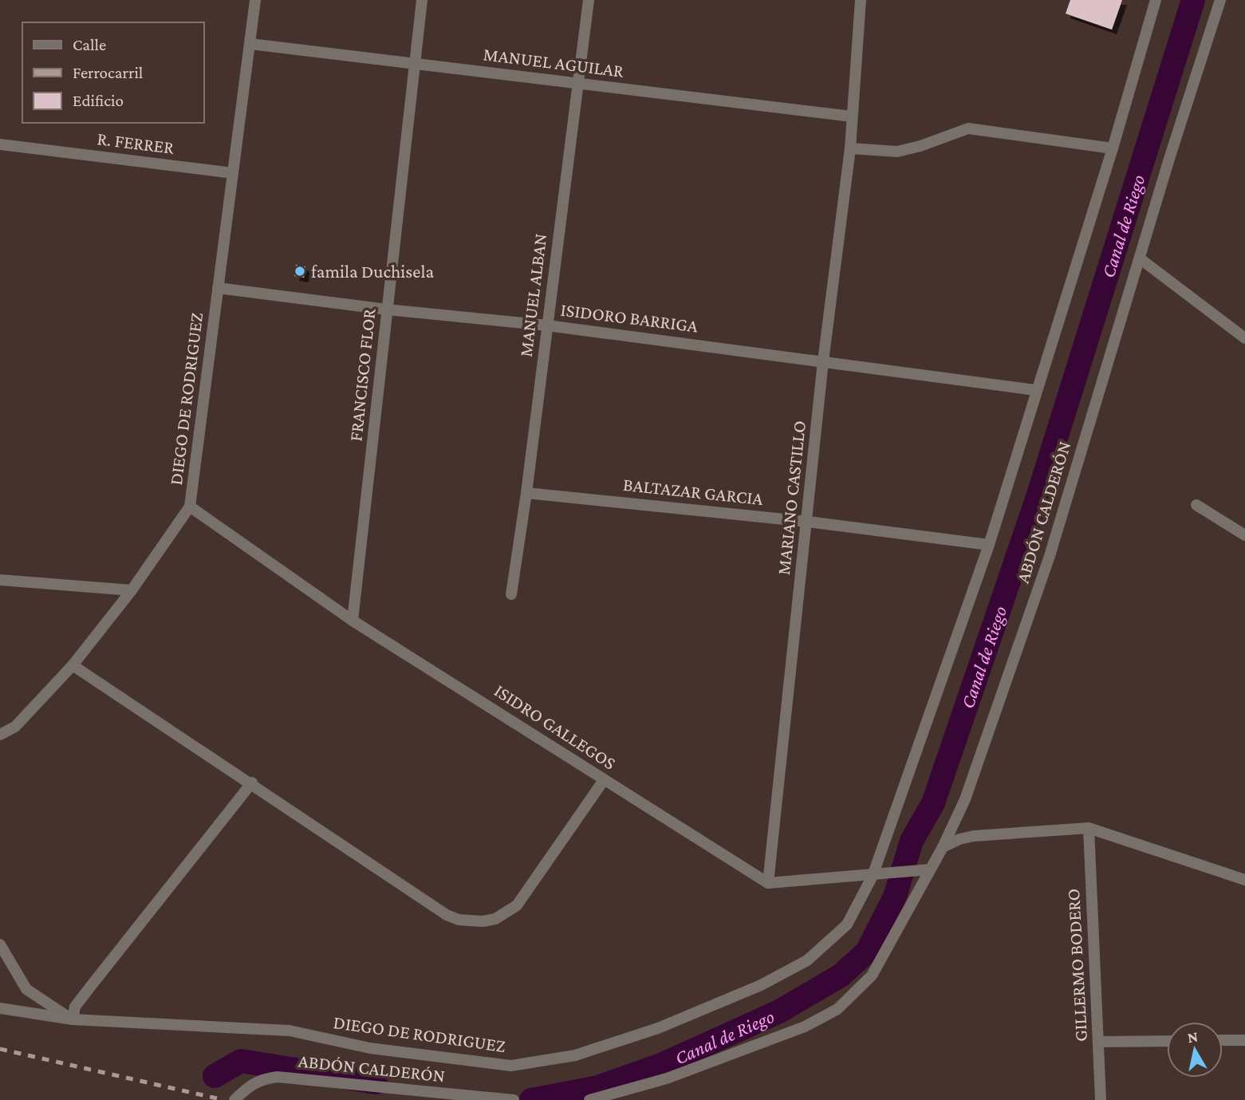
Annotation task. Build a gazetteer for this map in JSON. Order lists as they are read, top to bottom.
{
  "streets": {
    "street": [
      "MANUEL AGUILAR",
      "R. FERRER",
      "MANUEL ALBAN",
      "ISIDORO BARRIGA",
      "FRANCISCO FLOR",
      "DIEGO DE RODRIGUEZ",
      "BALTAZAR GARCIA",
      "MARIANO CASTILLO",
      "ABDÓN CALDERÓN",
      "ISIDRO GALLEGOS",
      "GILLERMO BODERO"
    ]
  },
  "crossings": [
    ["MANUEL AGUILAR", "MANUEL ALBAN"],
    ["MANUEL AGUILAR", "FRANCISCO FLOR"],
    ["MANUEL AGUILAR", "DIEGO DE RODRIGUEZ"],
    ["MANUEL AGUILAR", "MARIANO CASTILLO"],
    ["R. FERRER", "DIEGO DE RODRIGUEZ"],
    ["MANUEL ALBAN", "ISIDORO BARRIGA"],
    ["MANUEL ALBAN", "BALTAZAR GARCIA"],
    ["ISIDORO BARRIGA", "FRANCISCO FLOR"],
    ["ISIDORO BARRIGA", "DIEGO DE RODRIGUEZ"],
    ["ISIDORO BARRIGA", "MARIANO CASTILLO"],
    ["FRANCISCO FLOR", "ISIDRO GALLEGOS"],
    ["DIEGO DE RODRIGUEZ", "BALTAZAR GARCIA"],
    ["DIEGO DE RODRIGUEZ", "ISIDRO GALLEGOS"],
    ["BALTAZAR GARCIA", "MARIANO CASTILLO"],
    ["MARIANO CASTILLO", "ISIDRO GALLEGOS"]
  ],
  "water": ["Canal de Riego"],
  "places": ["famila Duchisela"],
  "legend": ["Calle", "Ferrocarril", "Edificio"],
  "north": "top"
}
